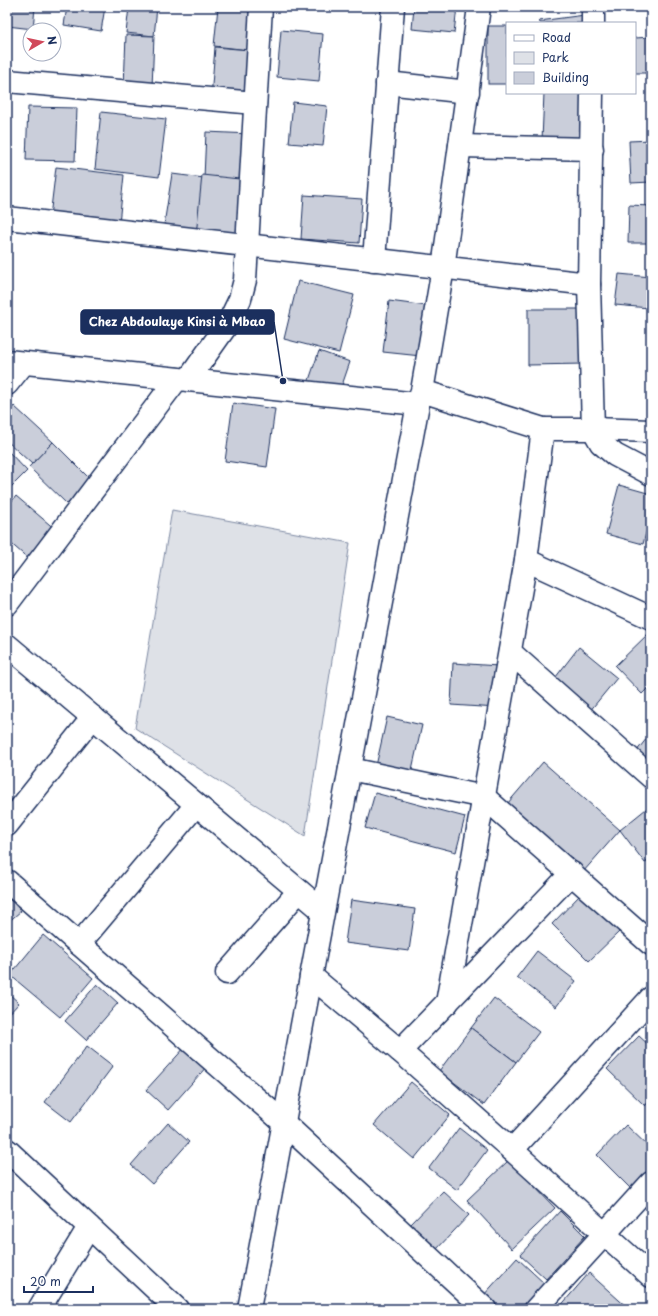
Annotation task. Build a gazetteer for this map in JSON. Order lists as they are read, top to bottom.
{
  "places": ["Chez Abdoulaye Kinsi à Mbao"],
  "legend": ["Road", "Park", "Building"],
  "scale_bar": "20 m",
  "north": "right"
}
